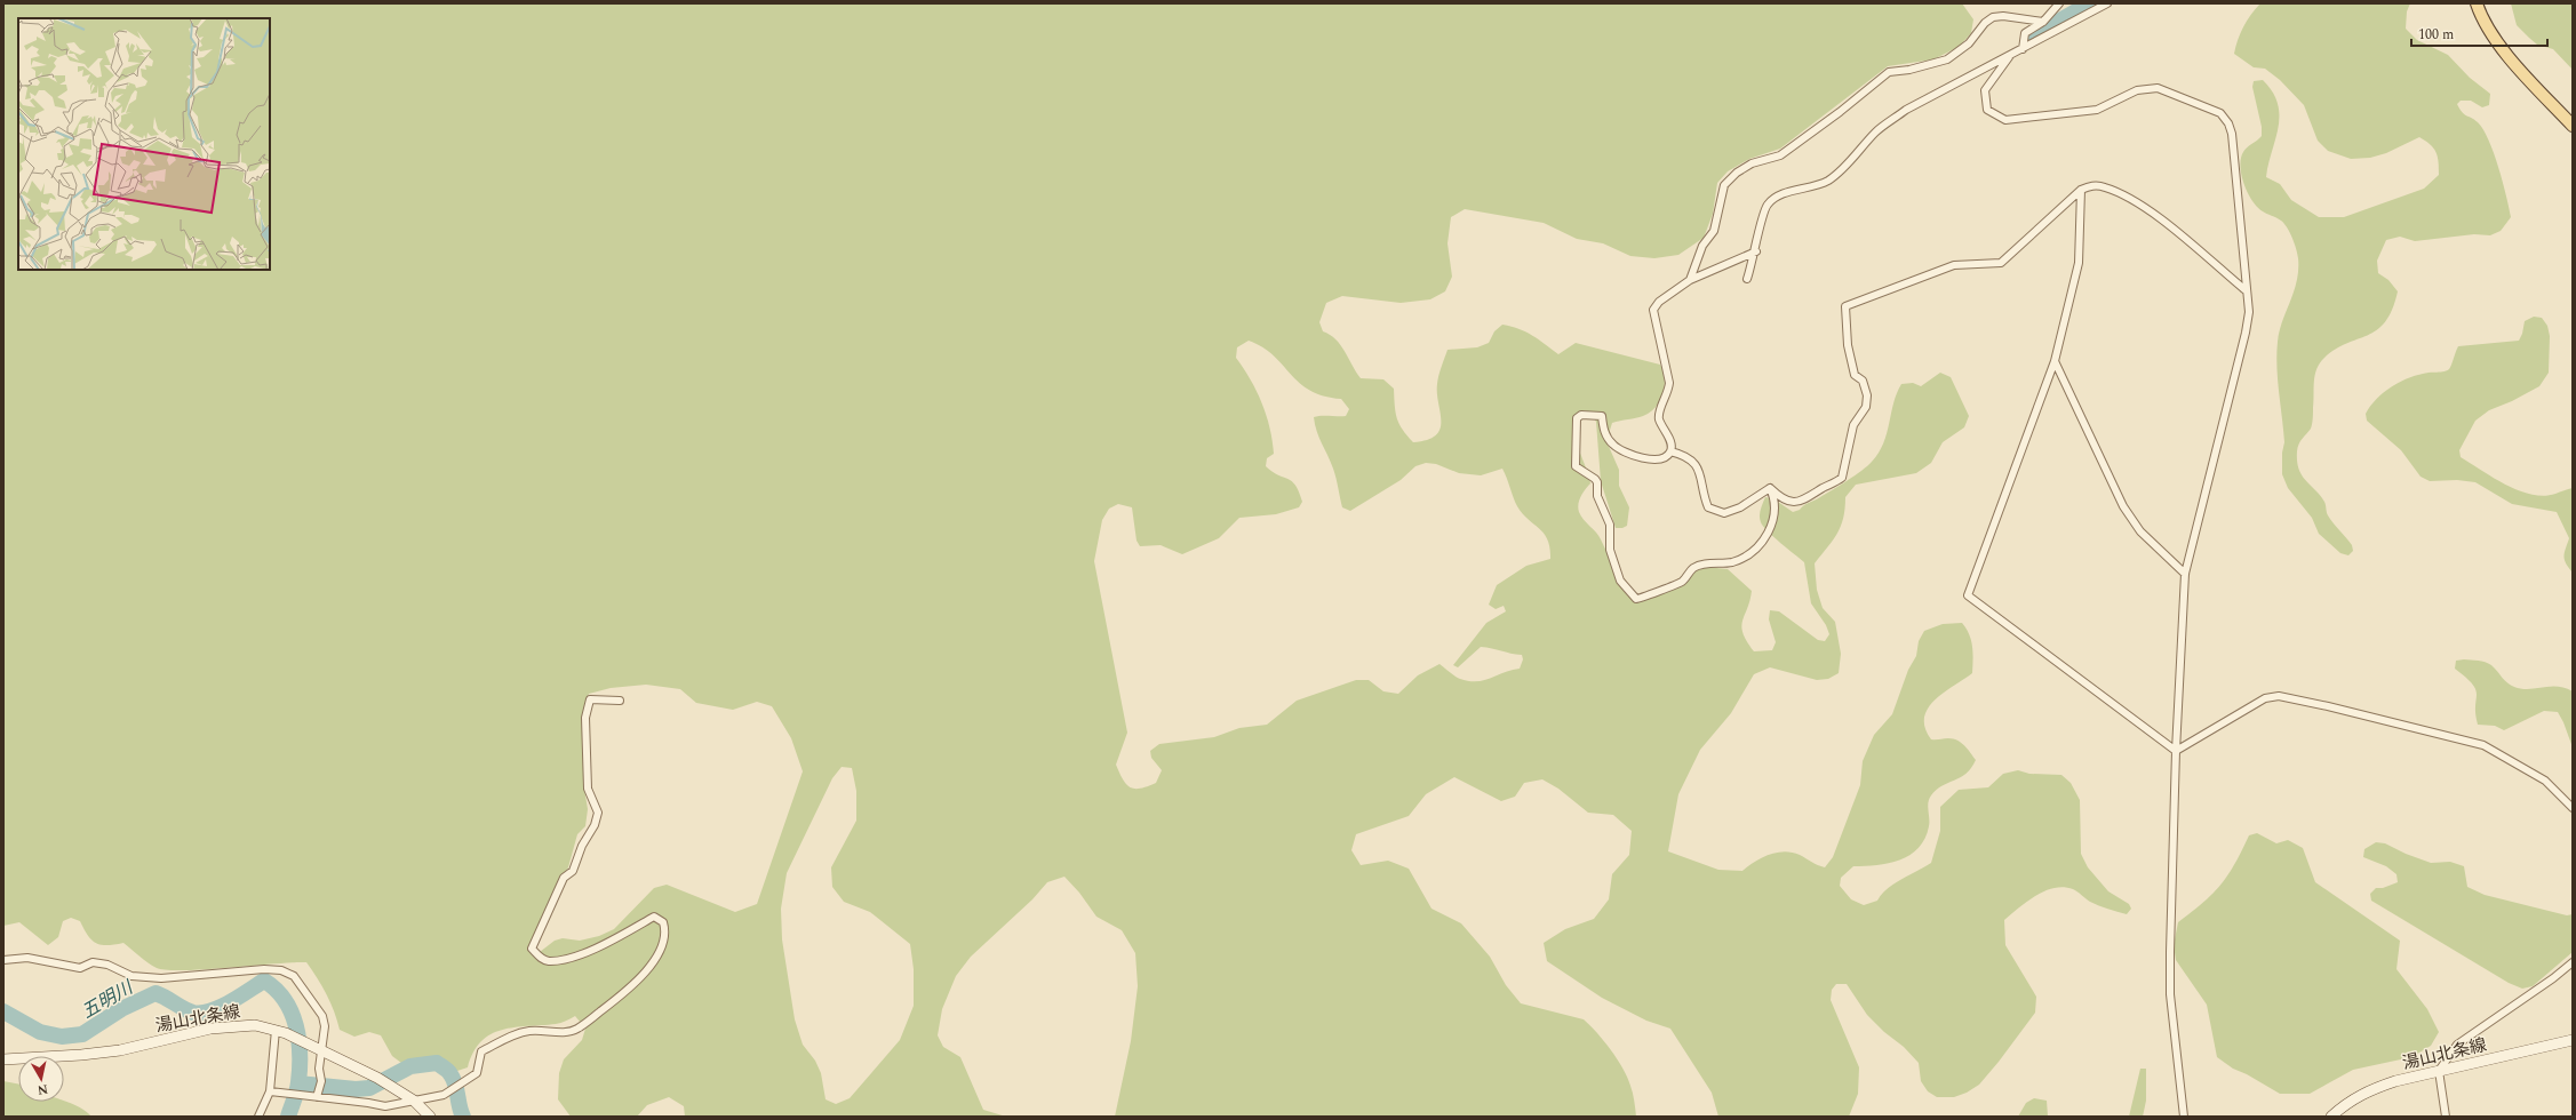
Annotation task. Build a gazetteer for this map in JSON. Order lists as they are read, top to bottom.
{
  "streets": {
    "main road": ["湯山北条線"]
  },
  "water": ["五明川"],
  "scale_bar": "100 m",
  "north": "bottom"
}
